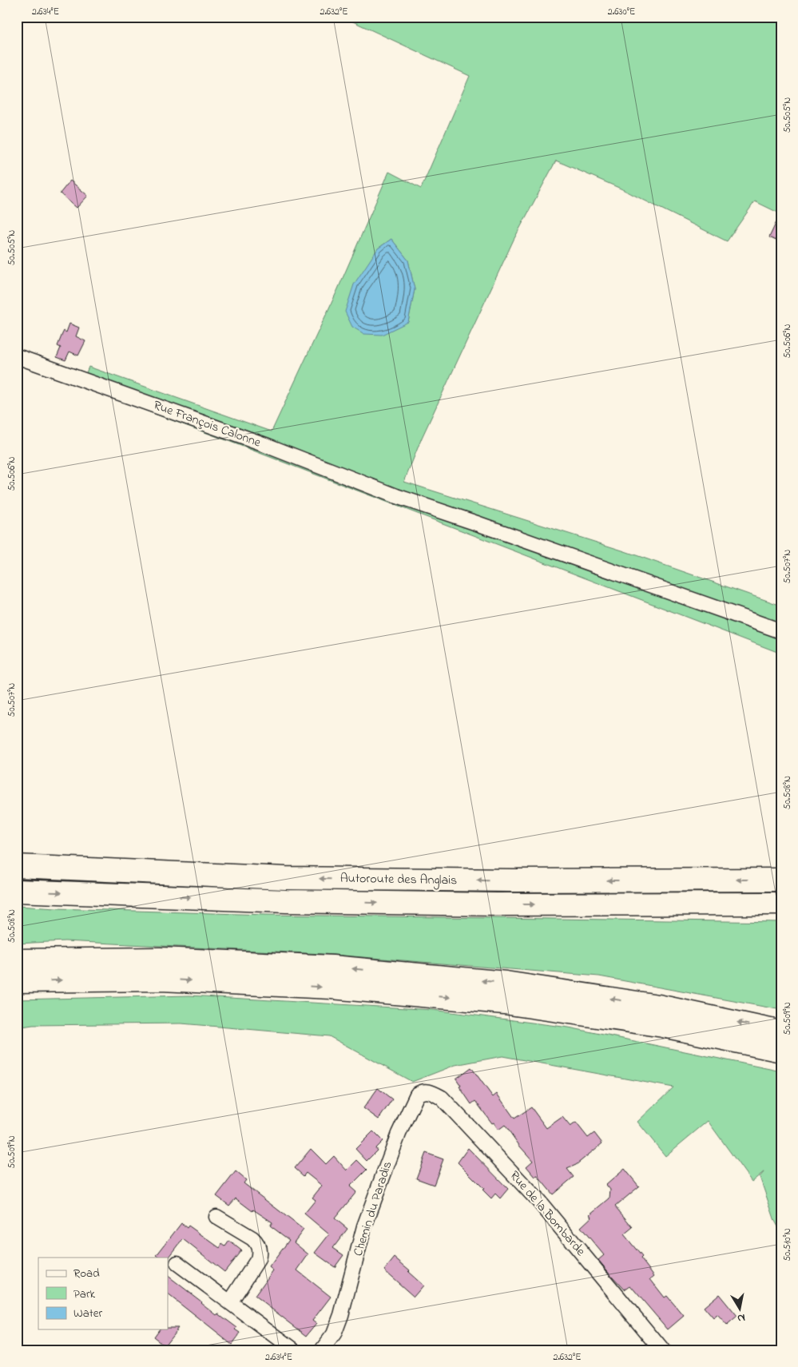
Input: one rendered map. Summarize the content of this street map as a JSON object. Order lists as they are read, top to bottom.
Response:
{
  "streets": {
    "highway": ["Autoroute des Anglais"],
    "street": ["Rue François Calonne", "Chemin du Paradis", "Rue de la Bombarde"]
  },
  "crossings": [
    ["Chemin du Paradis", "Rue de la Bombarde"]
  ],
  "legend": ["Road", "Park", "Water"],
  "north": "bottom",
  "coordinates": [
    "2.634°E",
    "2.632°E",
    "2.630°E",
    "50.505°N",
    "50.506°N",
    "50.507°N",
    "50.508°N",
    "50.509°N",
    "50.510°N"
  ]
}
